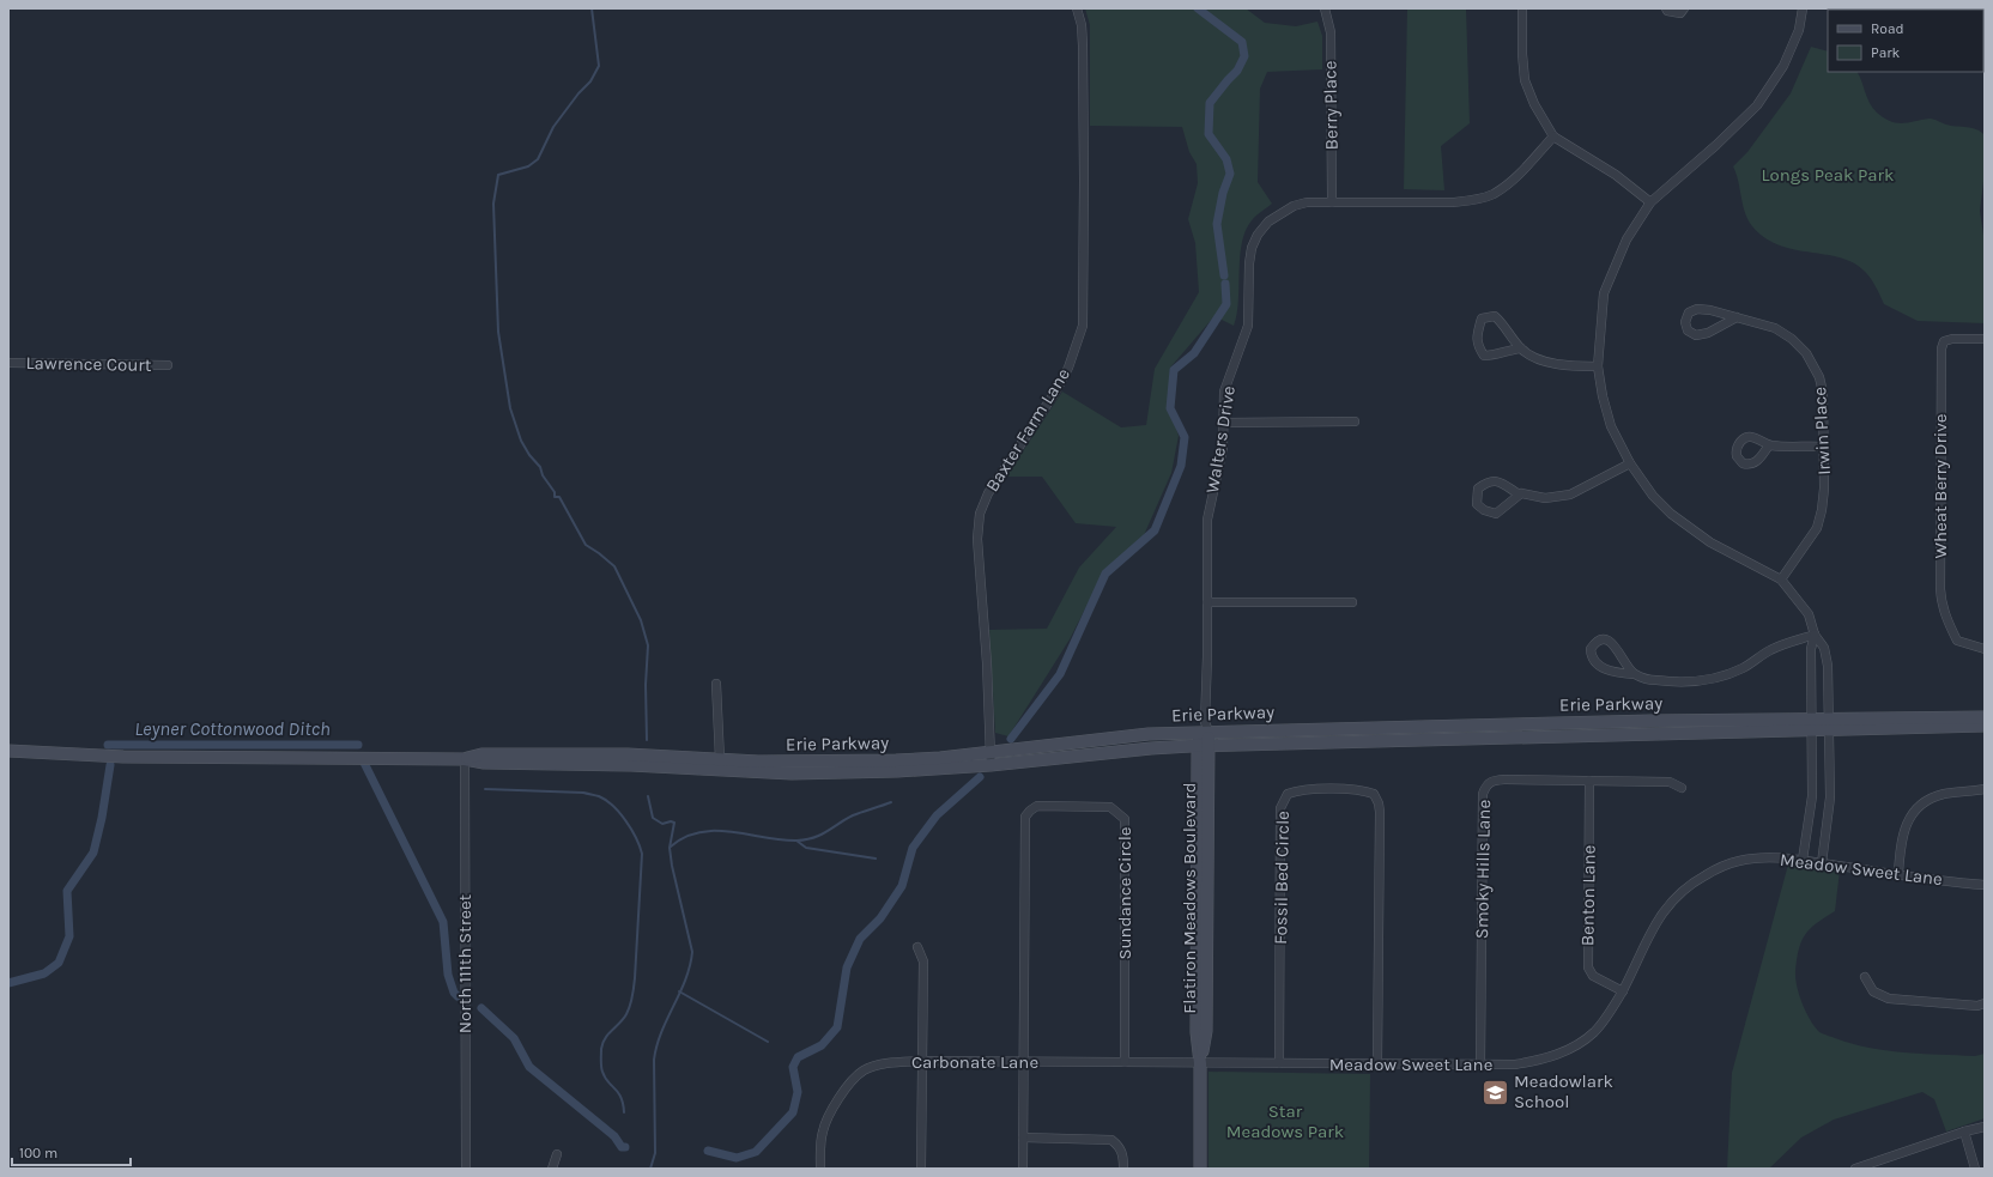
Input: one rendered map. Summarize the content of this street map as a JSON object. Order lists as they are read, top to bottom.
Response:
{
  "streets": {
    "main road": ["Erie Parkway", "Flatiron Meadows Boulevard"],
    "street": [
      "Berry Place",
      "Lawrence Court",
      "Baxter Farm Lane",
      "Irwin Place",
      "Walters Drive",
      "Wheat Berry Drive",
      "Smoky Hills Lane",
      "Meadow Sweet Lane",
      "Fossil Bed Circle",
      "Sundance Circle",
      "Benton Lane",
      "North 111th Street",
      "Carbonate Lane"
    ]
  },
  "crossings": [
    ["Berry Place", "Walters Drive"],
    ["Baxter Farm Lane", "Erie Parkway"],
    ["Walters Drive", "Erie Parkway"],
    ["Walters Drive", "Flatiron Meadows Boulevard"],
    ["Erie Parkway", "Flatiron Meadows Boulevard"],
    ["Erie Parkway", "North 111th Street"],
    ["Smoky Hills Lane", "Meadow Sweet Lane"],
    ["Smoky Hills Lane", "Benton Lane"],
    ["Meadow Sweet Lane", "Fossil Bed Circle"],
    ["Meadow Sweet Lane", "Benton Lane"],
    ["Meadow Sweet Lane", "Flatiron Meadows Boulevard"],
    ["Meadow Sweet Lane", "Carbonate Lane"],
    ["Sundance Circle", "Carbonate Lane"],
    ["Flatiron Meadows Boulevard", "Carbonate Lane"]
  ],
  "water": ["Leyner Cottonwood Ditch"],
  "parks": ["Longs Peak Park", "Star Meadows Park"],
  "places": {
    "school or university": ["Meadowlark School"]
  },
  "legend": ["Road", "Park"],
  "scale_bar": "100 m"
}
